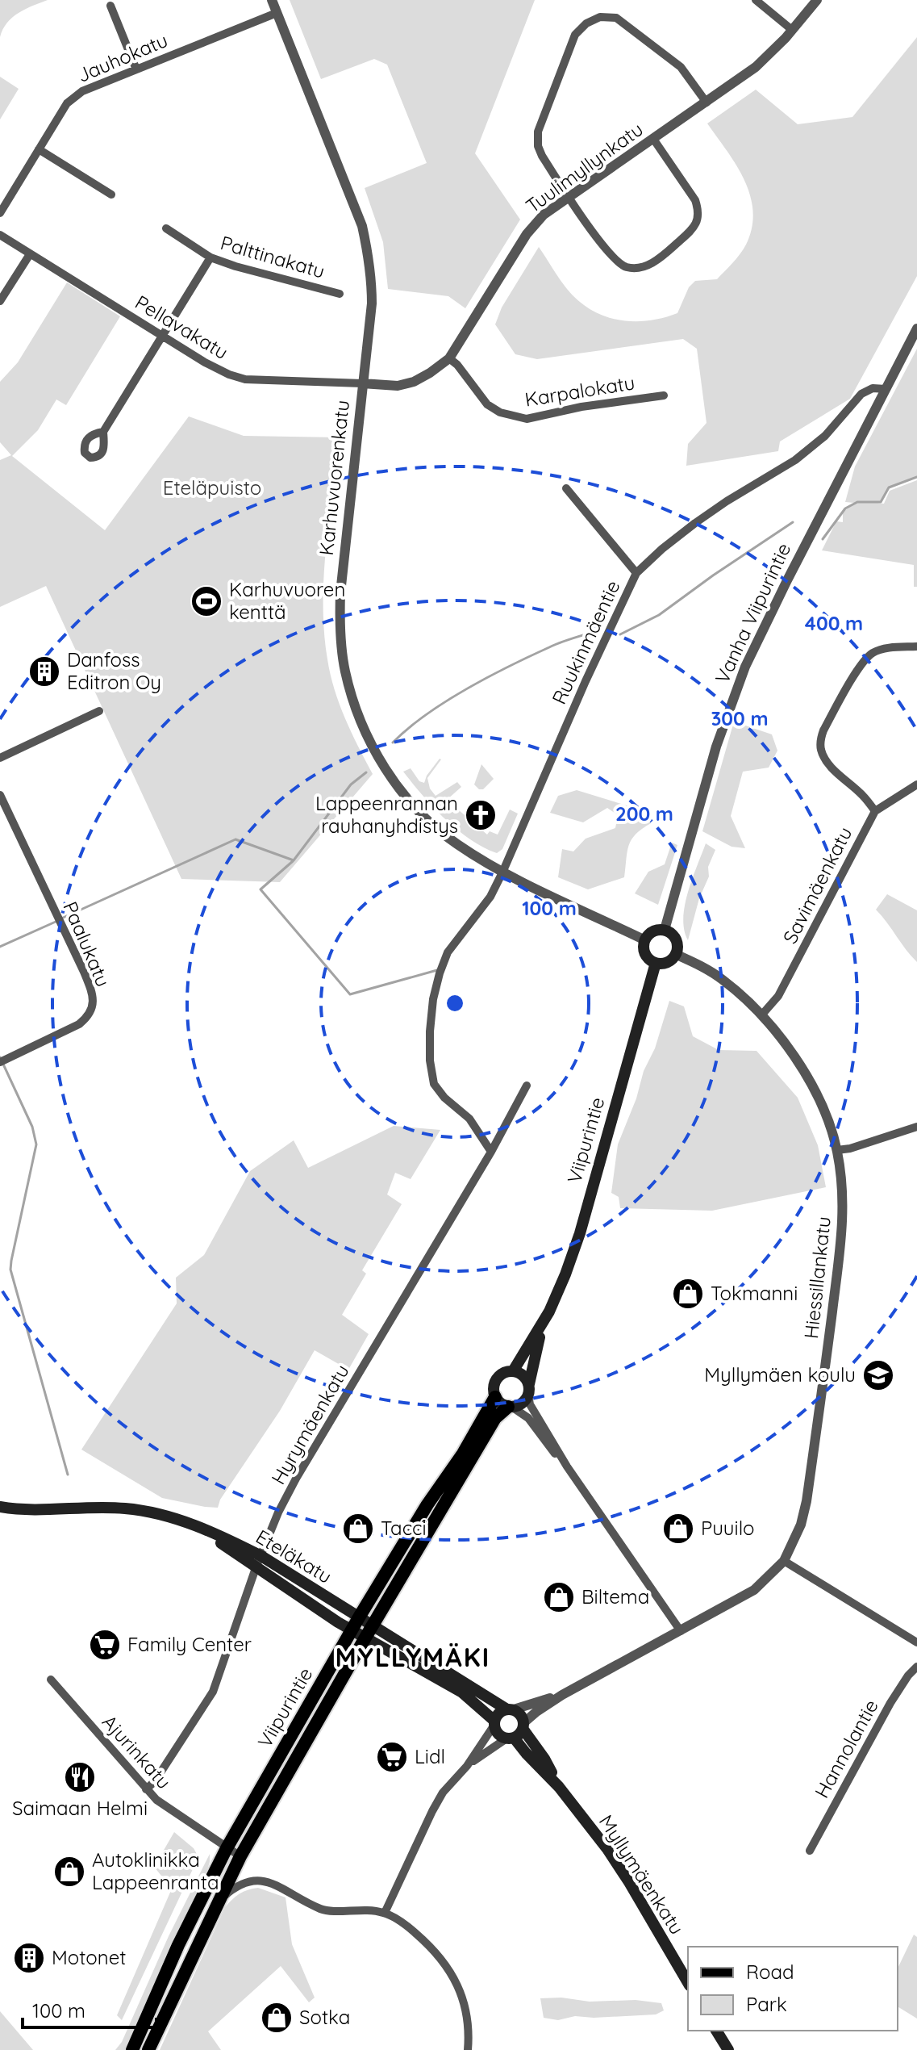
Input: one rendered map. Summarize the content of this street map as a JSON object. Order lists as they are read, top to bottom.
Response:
{
  "streets": {
    "main road": ["Viipurintie", "Eteläkatu", "Myllymäenkatu"],
    "street": [
      "Jauhokatu",
      "Tuulimyllynkatu",
      "Palttinakatu",
      "Pellavakatu",
      "Karpalokatu",
      "Karhuvuorenkatu",
      "Vanha Viipurintie",
      "Ruukinmäentie",
      "Savimäenkatu",
      "Paalukatu",
      "Hiessillankatu",
      "Hyrymäenkatu",
      "Hannolantie",
      "Ajurinkatu"
    ]
  },
  "crossings": [
    ["Jauhokatu", "Karhuvuorenkatu"],
    ["Tuulimyllynkatu", "Pellavakatu"],
    ["Tuulimyllynkatu", "Karpalokatu"],
    ["Tuulimyllynkatu", "Karhuvuorenkatu"],
    ["Pellavakatu", "Karhuvuorenkatu"],
    ["Karhuvuorenkatu", "Vanha Viipurintie"],
    ["Karhuvuorenkatu", "Ruukinmäentie"],
    ["Karhuvuorenkatu", "Viipurintie"],
    ["Karhuvuorenkatu", "Hiessillankatu"],
    ["Vanha Viipurintie", "Ruukinmäentie"],
    ["Vanha Viipurintie", "Viipurintie"],
    ["Vanha Viipurintie", "Hiessillankatu"],
    ["Ruukinmäentie", "Hyrymäenkatu"],
    ["Savimäenkatu", "Hiessillankatu"],
    ["Viipurintie", "Hiessillankatu"],
    ["Viipurintie", "Eteläkatu"],
    ["Viipurintie", "Ajurinkatu"],
    ["Hiessillankatu", "Myllymäenkatu"],
    ["Hyrymäenkatu", "Eteläkatu"],
    ["Hyrymäenkatu", "Ajurinkatu"]
  ],
  "districts": ["MYLLYMÄKI"],
  "parks": ["Eteläpuisto"],
  "places": {
    "sports": ["Karhuvuoren kenttä"],
    "building": ["Danfoss Editron Oy", "Motonet"],
    "church": ["Lappeenrannan rauhanyhdistys"],
    "shop": [
      "Tokmanni",
      "Tacci",
      "Puuilo",
      "Biltema",
      "Autoklinikka Lappeenranta",
      "Sotka"
    ],
    "school or university": ["Myllymäen koulu"],
    "supermarket": ["Family Center", "Lidl"],
    "restaurant": ["Saimaan Helmi"]
  },
  "legend": ["Road", "Park"],
  "scale_bar": "100 m",
  "rings": [
    "400 m",
    "300 m",
    "200 m",
    "100 m"
  ]
}
